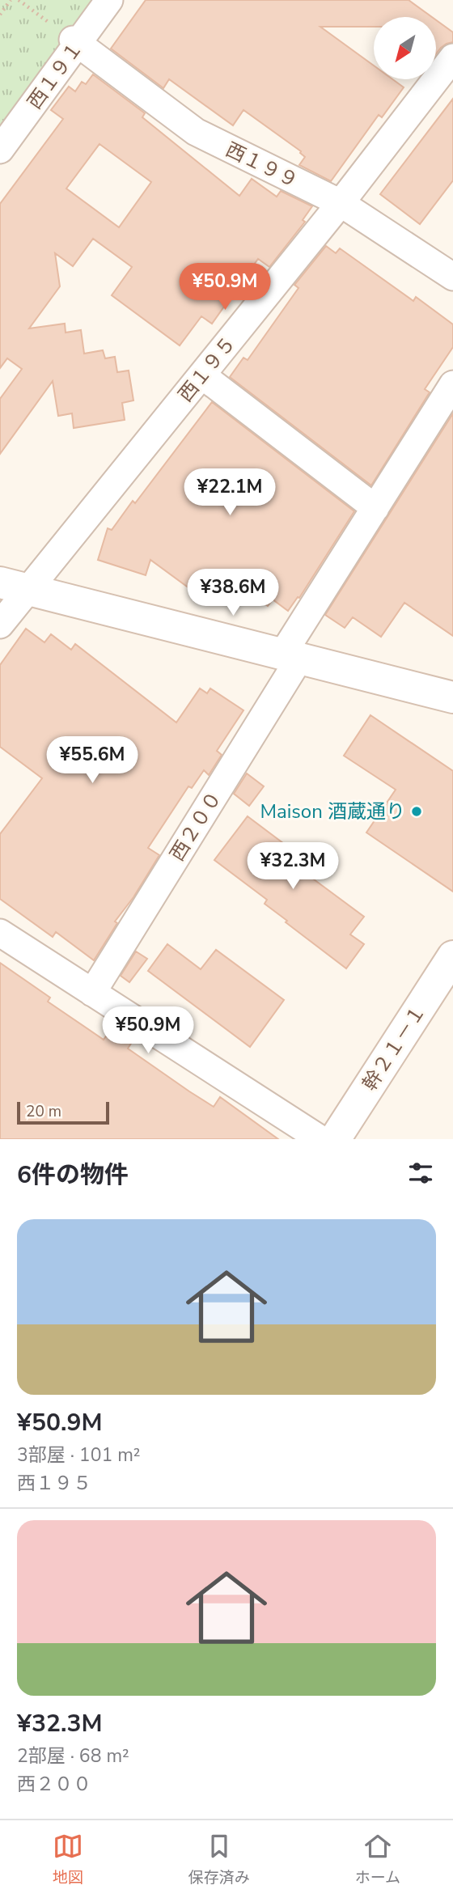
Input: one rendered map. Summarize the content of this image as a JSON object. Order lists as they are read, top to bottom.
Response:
{
  "streets": {
    "street": [
      "西１９１",
      "西１９９",
      "西１９５",
      "西２００",
      "幹２１－１"
    ]
  },
  "crossings": [
    ["西１９１", "西１９９"],
    ["西１９９", "西１９５"]
  ],
  "places": ["Maison 酒蔵通り"],
  "scale_bar": "20 m",
  "north": "bottom left",
  "page": {
    "price": [
      "¥50.9M",
      "¥22.1M",
      "¥38.6M",
      "¥55.6M",
      "¥32.3M",
      "¥50.9M"
    ],
    "scale": "20 m",
    "heading": "6件の物件",
    "list": [
      {
        "name": "¥50.9M",
        "note": "3部屋 · 101 m² · 西１９５"
      },
      {
        "name": "¥32.3M",
        "note": "2部屋 · 68 m² · 西２００"
      }
    ],
    "tabs": ["地図", "保存済み", "ホーム"]
  }
}
